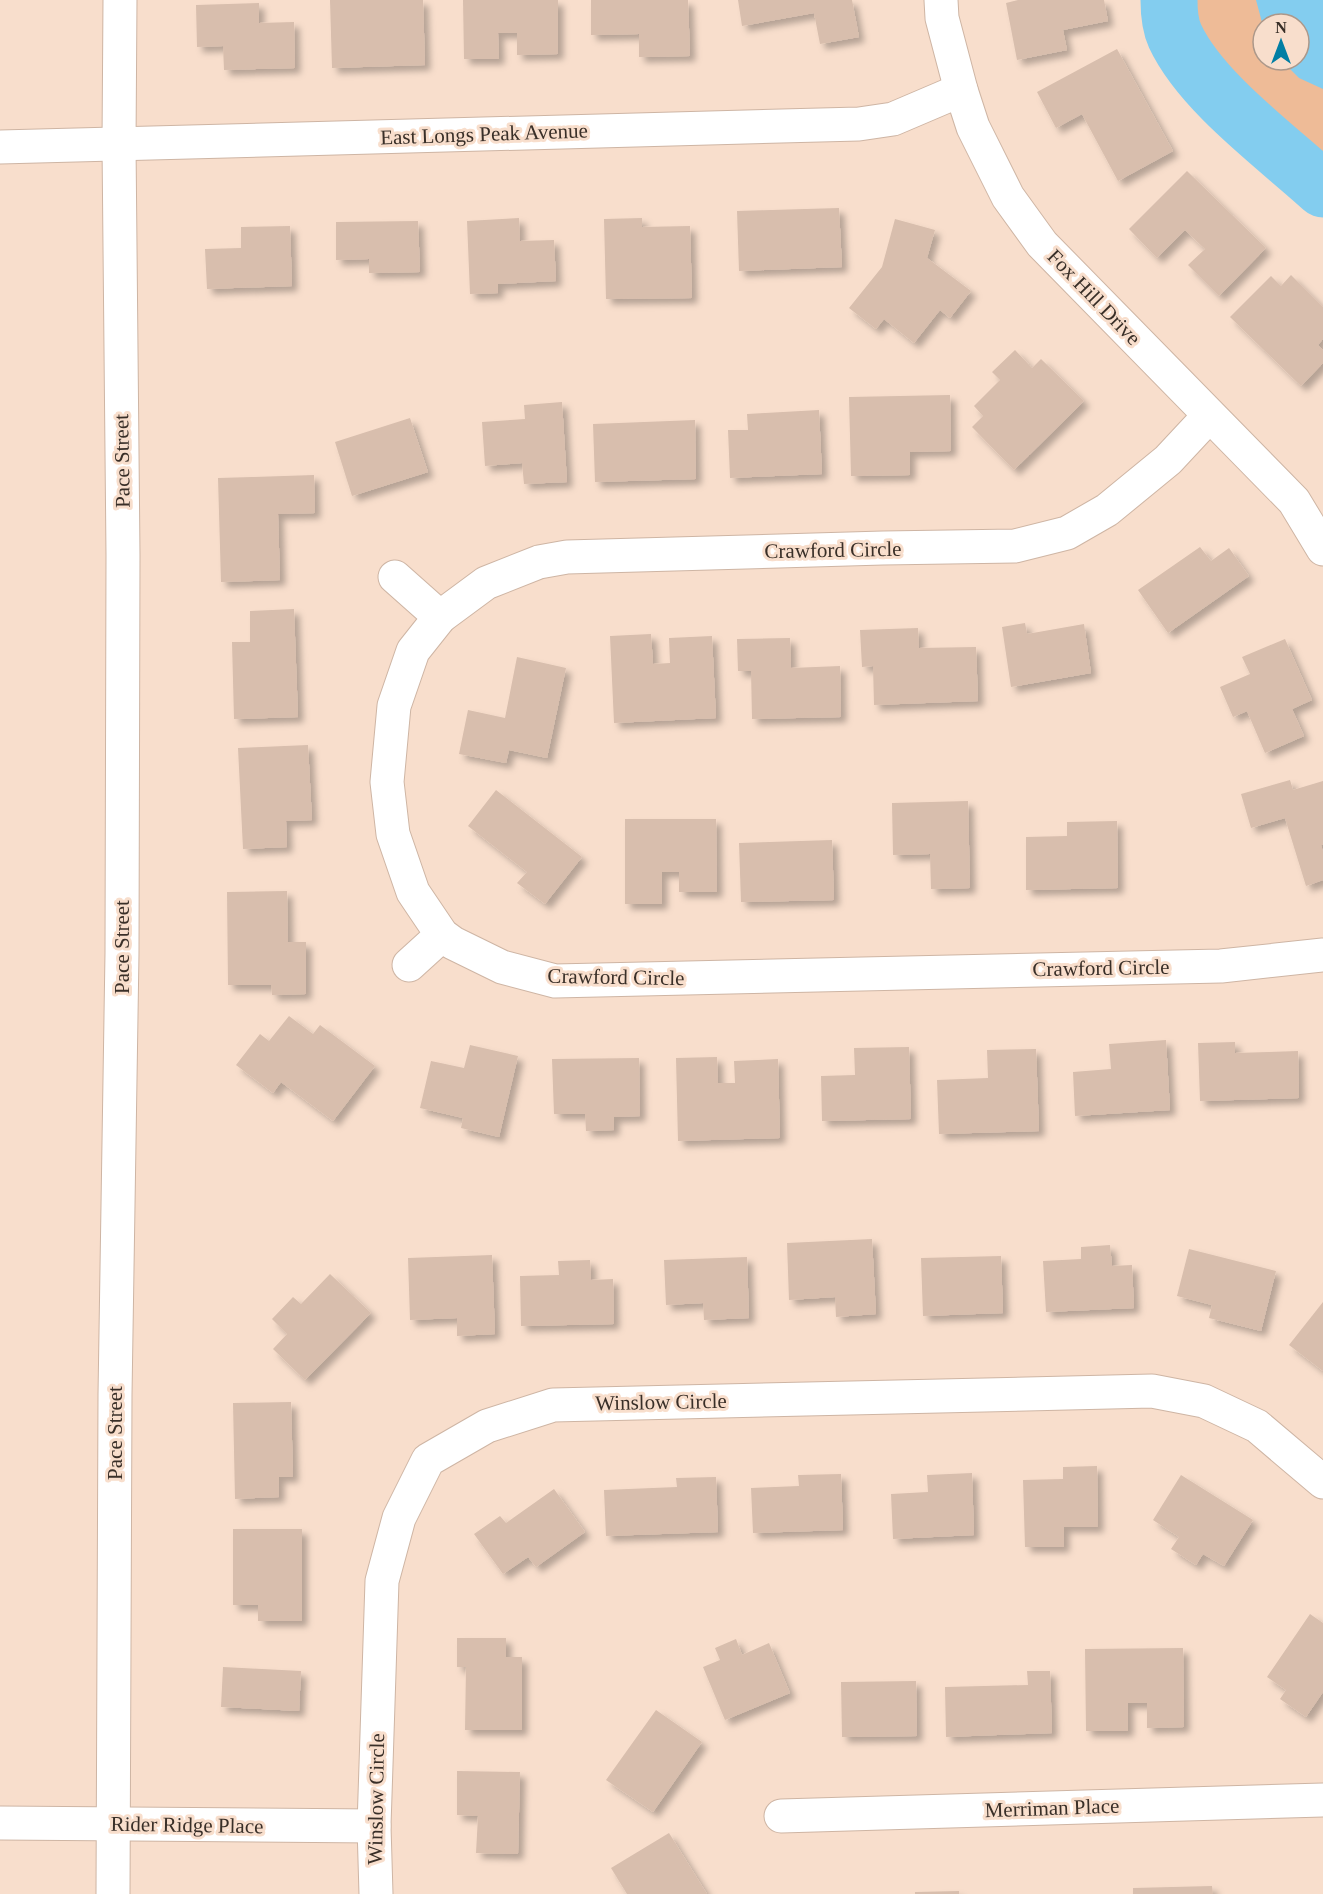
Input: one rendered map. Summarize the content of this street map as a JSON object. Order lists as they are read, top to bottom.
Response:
{
  "streets": {
    "street": [
      "East Longs Peak Avenue",
      "Fox Hill Drive",
      "Pace Street",
      "Crawford Circle",
      "Winslow Circle",
      "Merriman Place",
      "Rider Ridge Place"
    ]
  },
  "crossings": [
    ["East Longs Peak Avenue", "Fox Hill Drive"],
    ["East Longs Peak Avenue", "Pace Street"],
    ["Fox Hill Drive", "Crawford Circle"],
    ["Pace Street", "Rider Ridge Place"],
    ["Winslow Circle", "Rider Ridge Place"]
  ],
  "north": "top"
}
